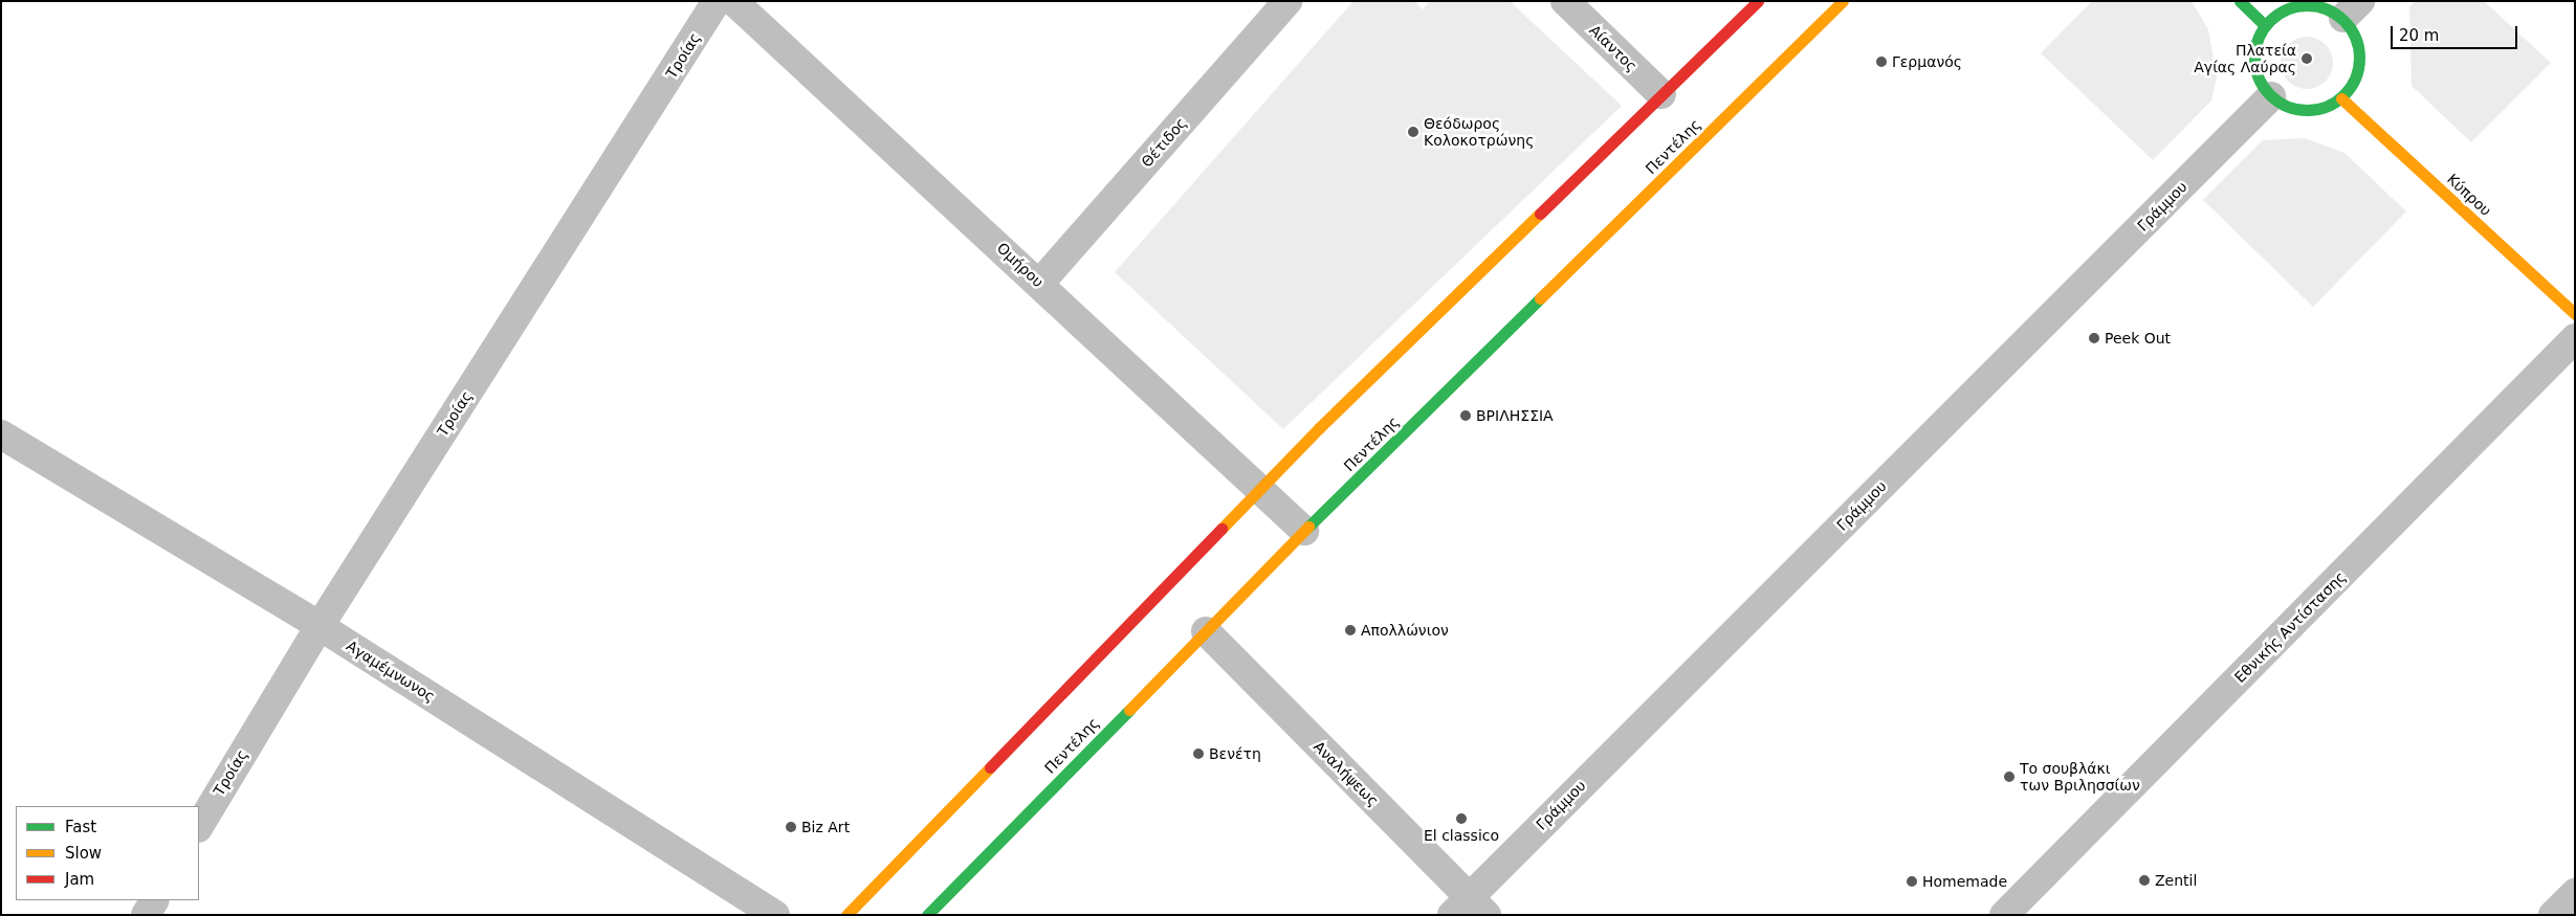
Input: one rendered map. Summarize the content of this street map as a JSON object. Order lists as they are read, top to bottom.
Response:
{
  "streets": {
    "main road": ["Πεντέλης", "Κύπρου"],
    "street": [
      "Αίαντος",
      "Τροίας",
      "Θέτιδος",
      "Γράμμου",
      "Ομήρου",
      "Εθνικής Αντίστασης",
      "Αγαμέμνωνος",
      "Αναλήψεως"
    ]
  },
  "crossings": [
    ["Τροίας", "Αγαμέμνωνος"],
    ["Θέτιδος", "Ομήρου"],
    ["Πεντέλης", "Ομήρου"],
    ["Πεντέλης", "Αναλήψεως"],
    ["Κύπρου", "Γράμμου"],
    ["Γράμμου", "Αναλήψεως"]
  ],
  "places": [
    "Πλατεία Αγίας Λαύρας",
    "Γερμανός",
    "Θεόδωρος Κολοκοτρώνης",
    "Peek Out",
    "ΒΡΙΛΗΣΣΙΑ",
    "Απολλώνιον",
    "Βενέτη",
    "Το σουβλάκι των Βριλησσίων",
    "El classico",
    "Biz Art",
    "Zentil",
    "Homemade"
  ],
  "legend": ["Fast", "Slow", "Jam"],
  "scale_bar": "20 m"
}
